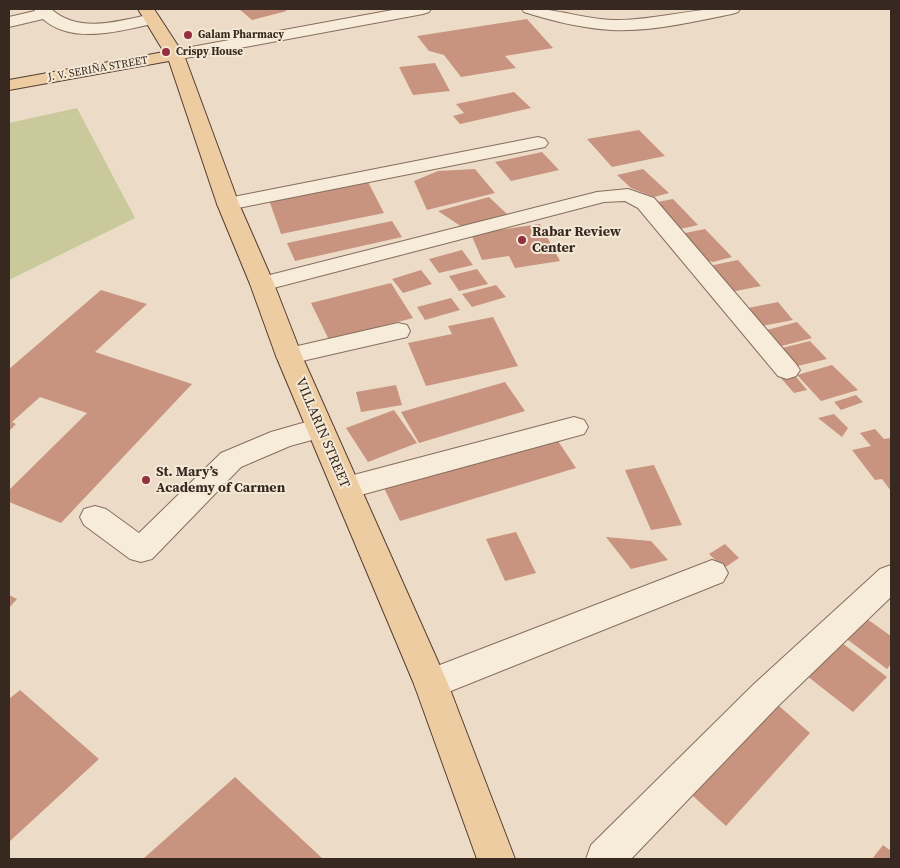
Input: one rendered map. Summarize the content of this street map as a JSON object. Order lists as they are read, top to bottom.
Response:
{
  "streets": {
    "main road": ["J. V. SERIÑA STREET", "VILLARIN STREET"]
  },
  "crossings": [
    ["J. V. SERIÑA STREET", "VILLARIN STREET"]
  ],
  "places": [
    "Galam Pharmacy",
    "Crispy House",
    "Rabar Review Center",
    "St. Mary’s Academy of Carmen"
  ]
}
